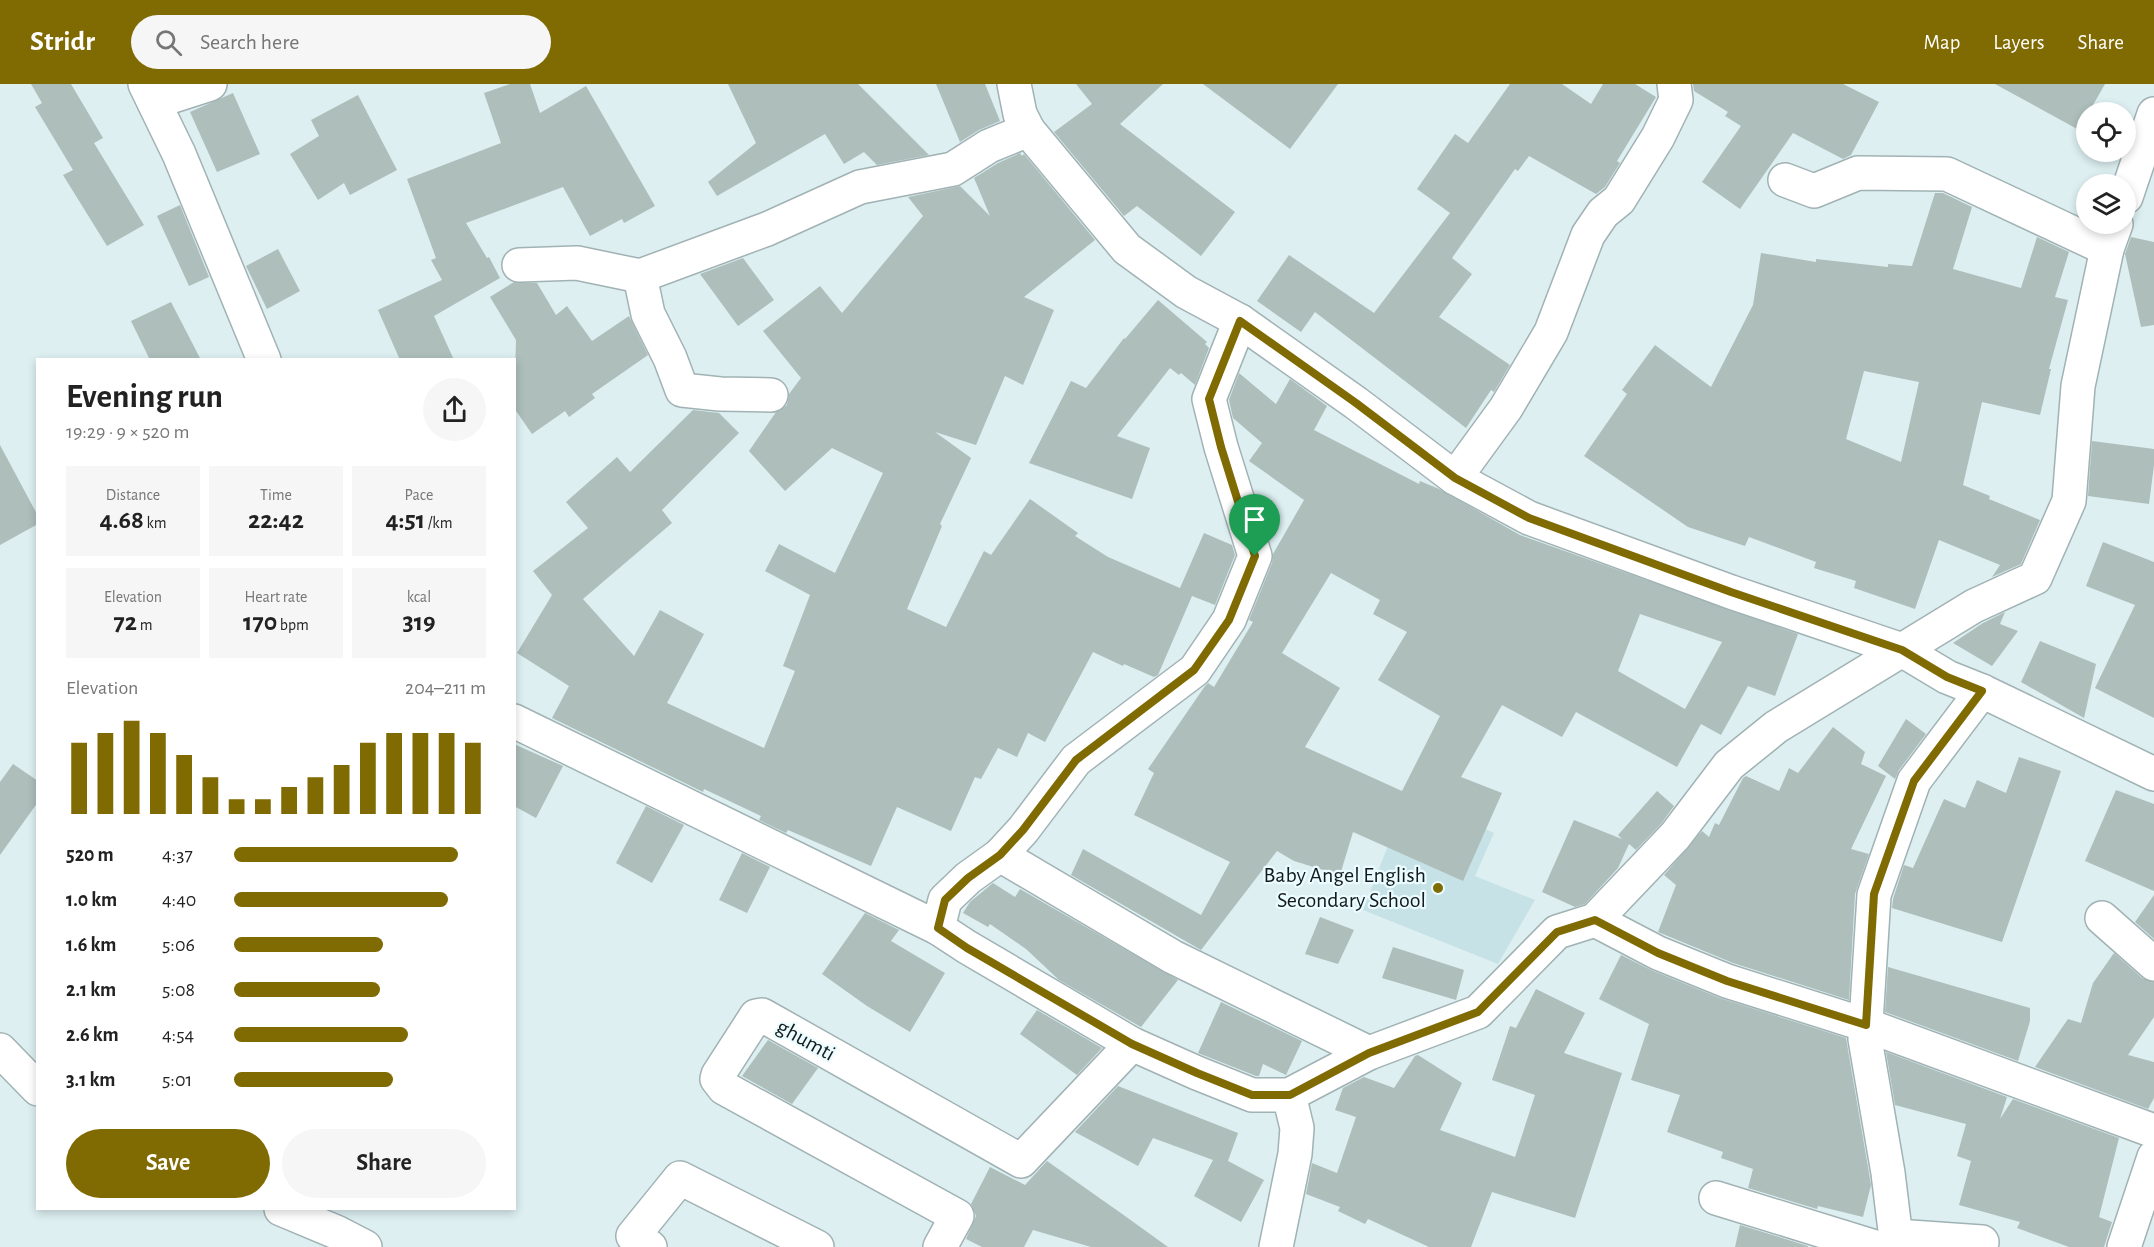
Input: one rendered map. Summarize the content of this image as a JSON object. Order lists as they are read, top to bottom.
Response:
{
  "streets": {
    "street": ["ghumti"]
  },
  "places": ["Baby Angel English Secondary School"],
  "page": {
    "header": "Stridr",
    "search": "Search here",
    "nav": ["Map", "Layers", "Share"],
    "heading": ["Evening run", "19:29 · 9 × 520 m"],
    "stats": [
      ["Distance", "4.68 km"],
      ["Time", "22:42"],
      ["Pace", "4:51 /km"],
      ["Elevation", "72 m"],
      ["Heart rate", "170 bpm"],
      ["kcal", "319"]
    ],
    "chart": ["Elevation", "204–211 m"],
    "list": [
      {
        "name": "520 m",
        "note": "4:37"
      },
      {
        "name": "1.0 km",
        "note": "4:40"
      },
      {
        "name": "1.6 km",
        "note": "5:06"
      },
      {
        "name": "2.1 km",
        "note": "5:08"
      },
      {
        "name": "2.6 km",
        "note": "4:54"
      },
      {
        "name": "3.1 km",
        "note": "5:01"
      }
    ],
    "buttons": ["Save", "Share"]
  }
}
